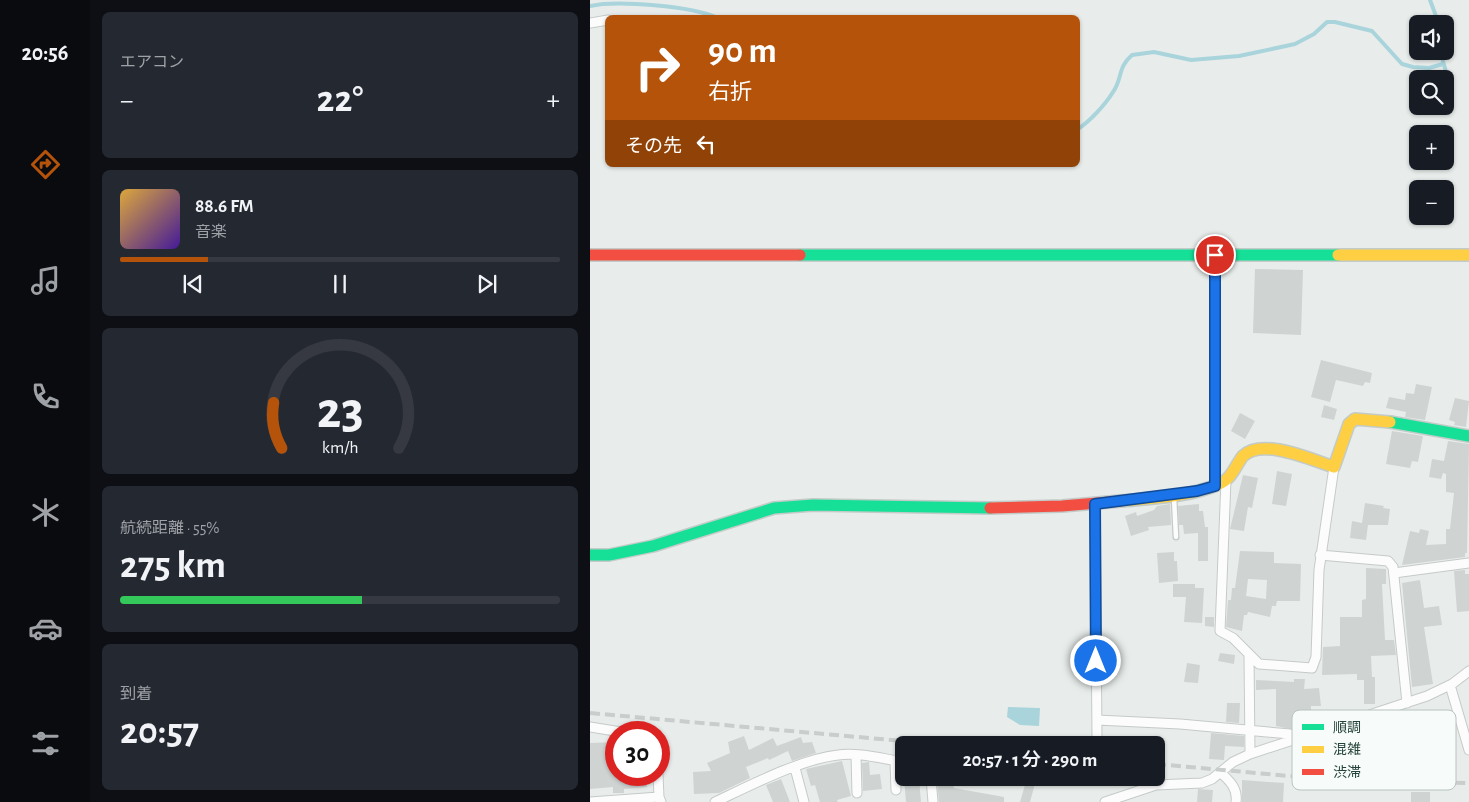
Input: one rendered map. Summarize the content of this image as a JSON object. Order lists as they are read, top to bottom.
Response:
{
  "legend": ["順調", "混雑", "渋滞"],
  "page": {
    "tabs": "20:56",
    "tile": [
      "エアコン",
      ["航続距離 · 55%", "275 km"],
      ["到着", "20:57"]
    ],
    "map_buttons": ["+", "−"],
    "turn": ["90 m", "右折"],
    "heat": ["−", "22°", "+"],
    "then": "その先",
    "song": ["88.6 FM", "音楽"],
    "limit": "30",
    "trip": "20:57 · 1 分 · 290 m",
    "gauge": ["23", "km/h"]
  }
}
